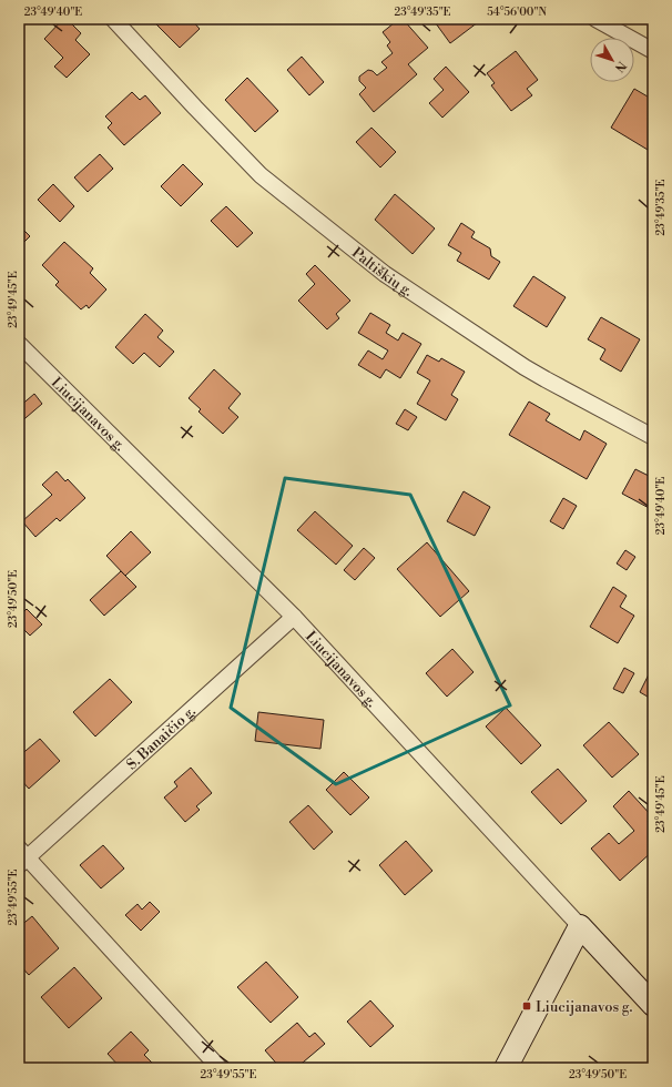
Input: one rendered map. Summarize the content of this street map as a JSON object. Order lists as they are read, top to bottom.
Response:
{
  "streets": {
    "street": ["Paltiškių g.", "Liucijanavos g.", "S. Banaičio g."]
  },
  "crossings": [
    ["Liucijanavos g.", "S. Banaičio g."]
  ],
  "places": {
    "transit": ["Liucijanavos g."]
  },
  "north": "bottom right",
  "coordinates": [
    "23°49'40\"E",
    "23°49'35\"E",
    "54°56'00\"N",
    "23°49'45\"E",
    "23°49'50\"E",
    "23°49'55\"E"
  ]
}
